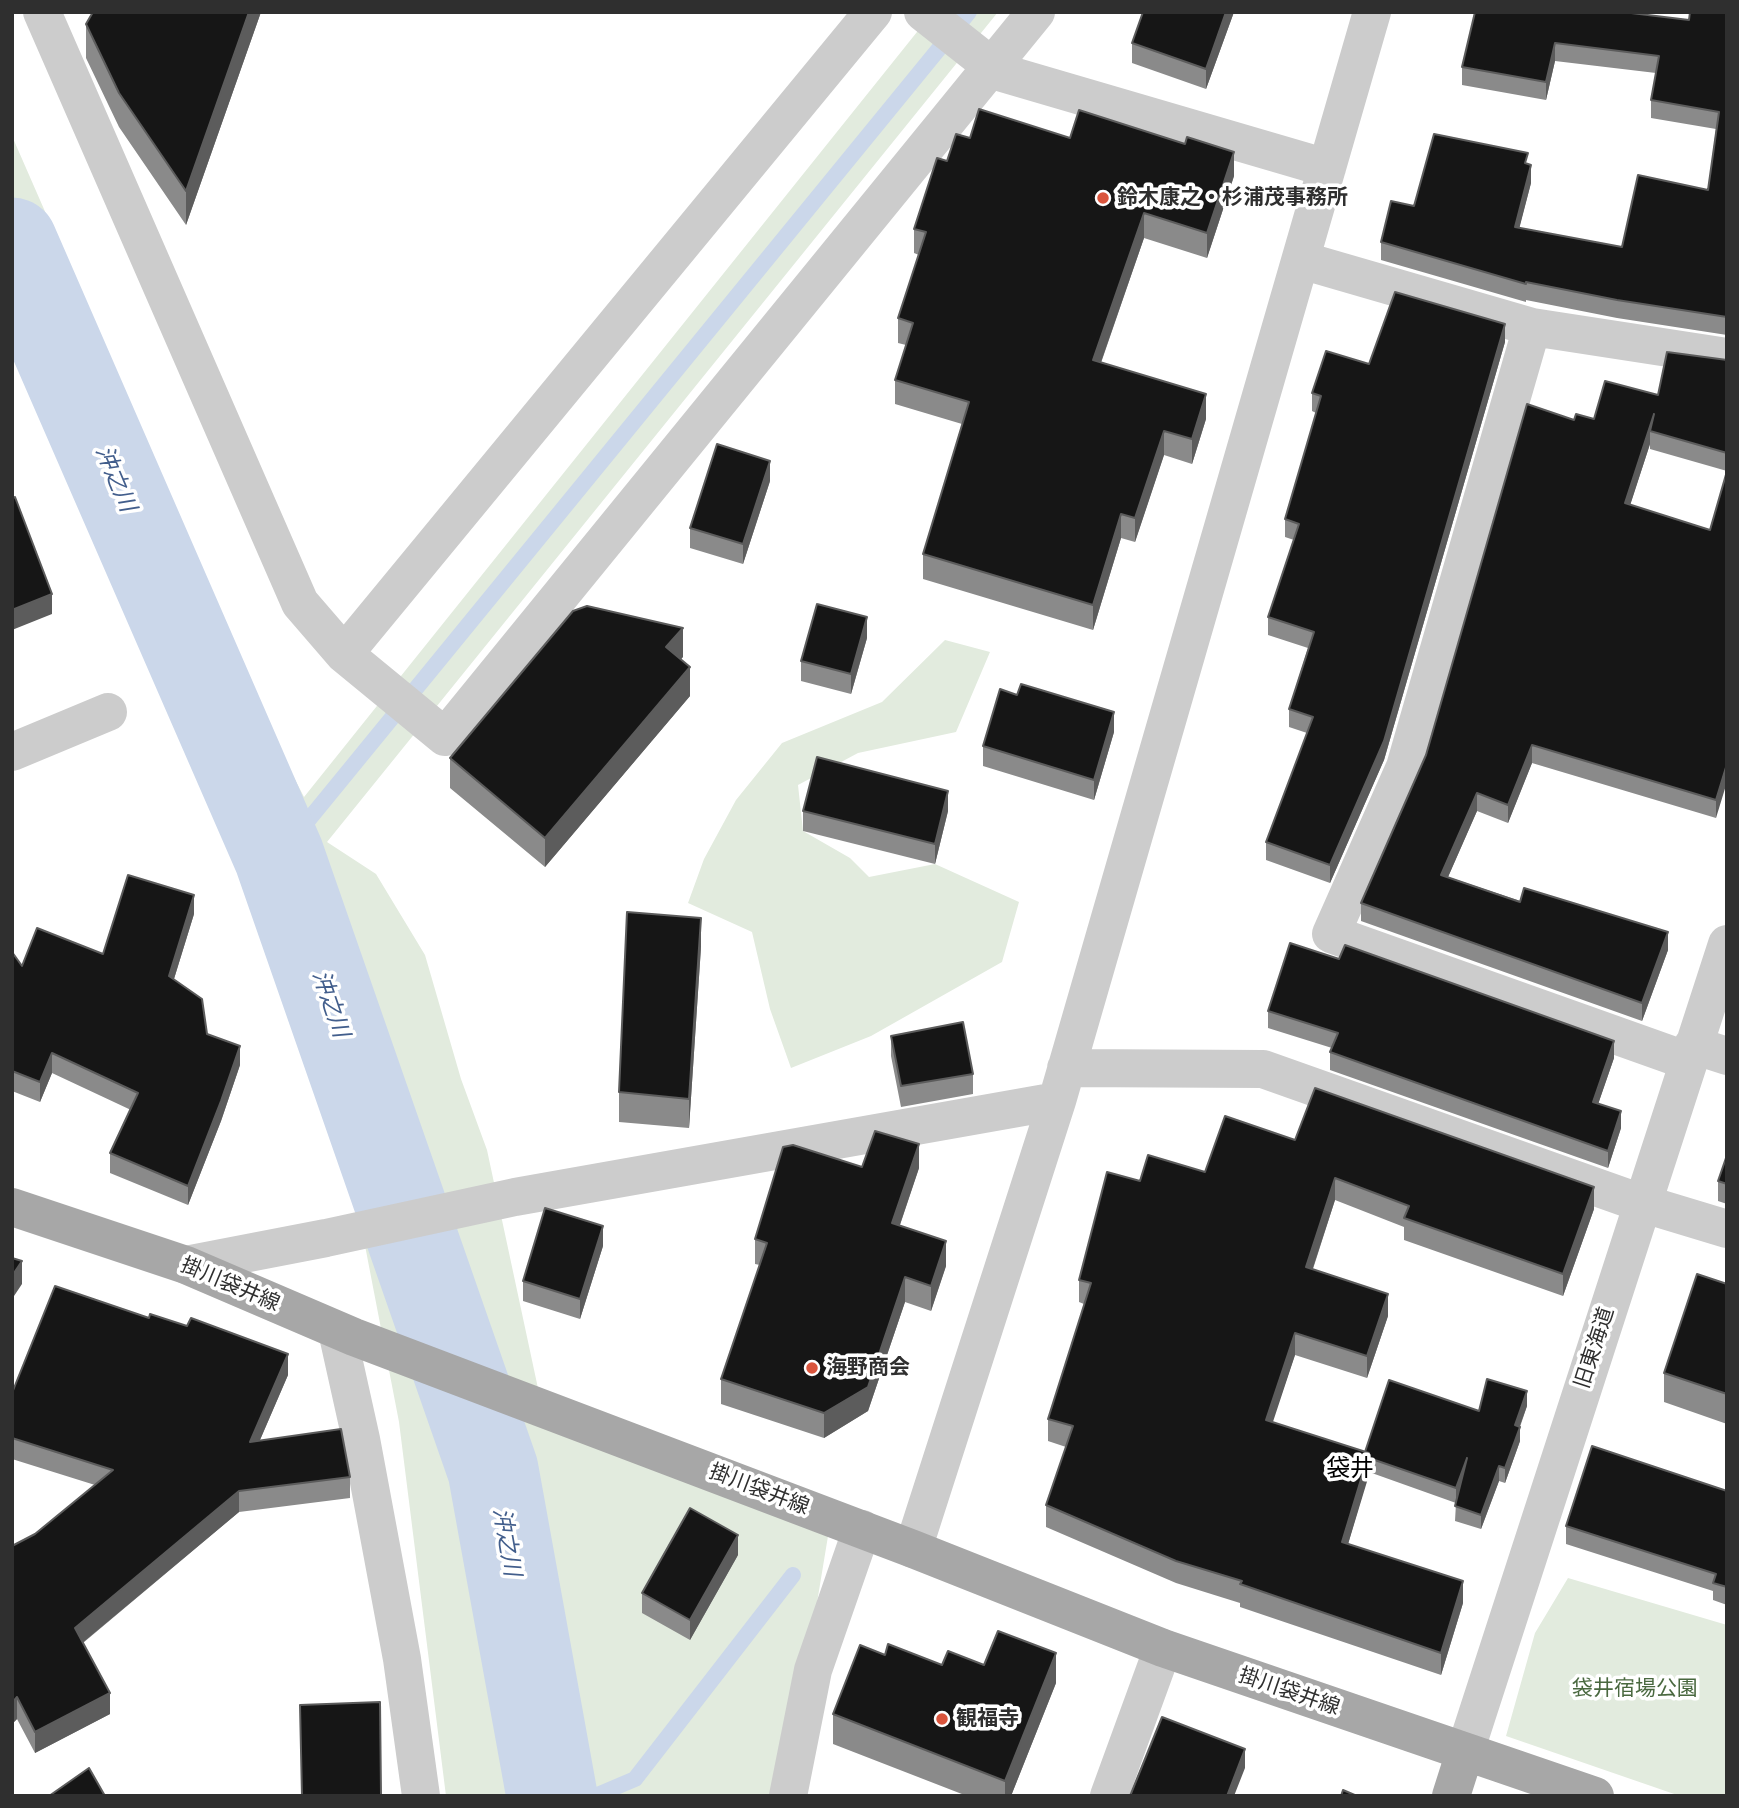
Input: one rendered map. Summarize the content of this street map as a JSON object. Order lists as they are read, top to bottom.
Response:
{
  "streets": {
    "main road": ["掛川袋井線"],
    "street": ["旧東海道"]
  },
  "crossings": [
    ["掛川袋井線", "旧東海道"]
  ],
  "districts": ["袋井"],
  "water": ["沖之川"],
  "parks": ["袋井宿場公園"],
  "places": ["鈴木康之・杉浦茂事務所", "海野商会", "観福寺"]
}
